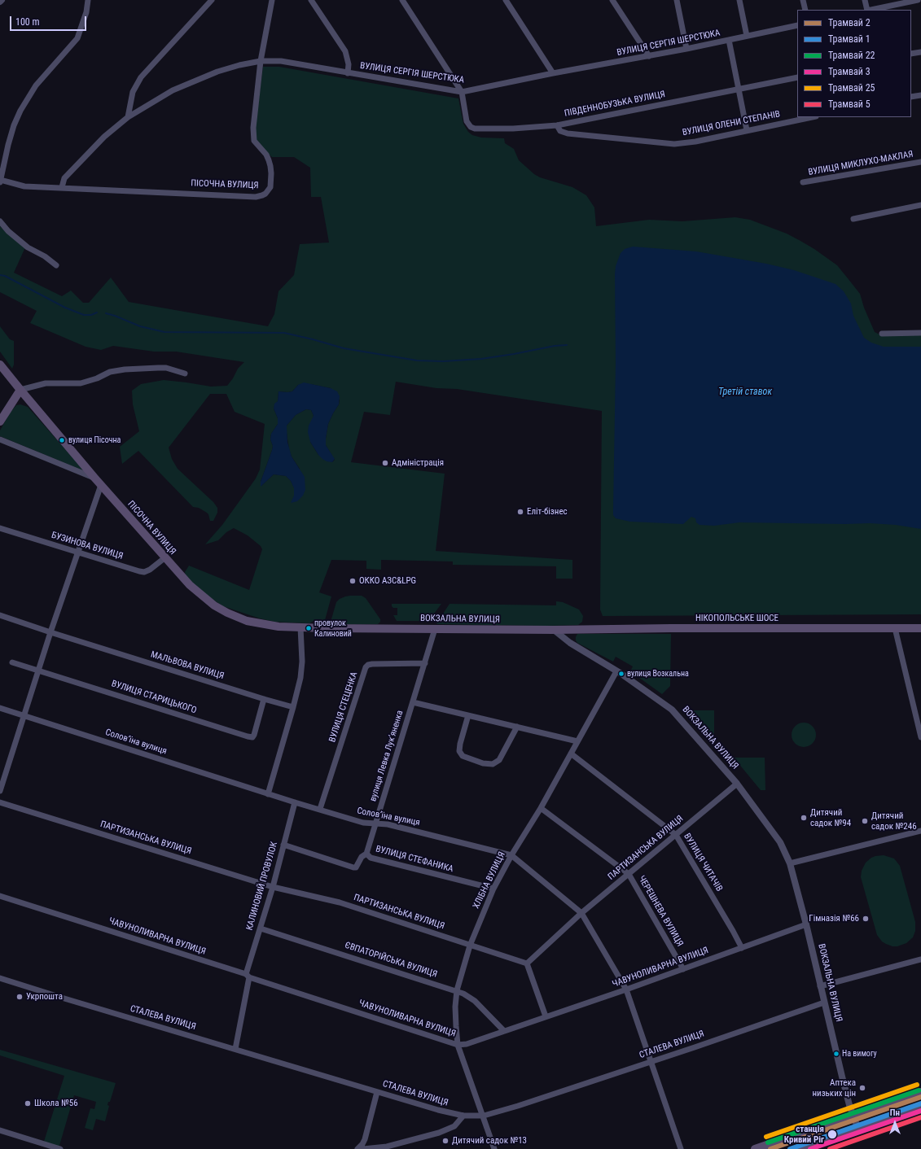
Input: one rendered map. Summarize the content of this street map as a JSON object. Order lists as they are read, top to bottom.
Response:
{
  "streets": {
    "main road": ["ПІСОЧНА ВУЛИЦЯ", "НІКОПОЛЬСЬКЕ ШОСЕ", "ВОКЗАЛЬНА ВУЛИЦЯ"],
    "street": [
      "ВУЛИЦЯ СЕРГІЯ ШЕРСТЮКА",
      "ПІВДЕННОБУЗЬКА ВУЛИЦЯ",
      "ВУЛИЦЯ ОЛЕНИ СТЕПАНІВ",
      "ВУЛИЦЯ МИКЛУХО-МАКЛАЯ",
      "БУЗИНОВА ВУЛИЦЯ",
      "МАЛЬВОВА ВУЛИЦЯ",
      "ВУЛИЦЯ СТАРИЦЬКОГО",
      "ВУЛИЦЯ СТЕЦЕНКА",
      "Соловʼїна вулиця",
      "вулиця Левка Лукʼяненка",
      "ПАРТИЗАНСЬКА ВУЛИЦЯ",
      "ВУЛИЦЯ СТЕФАНИКА",
      "ВУЛИЦЯ ЧИТАЧІВ",
      "ХЛІБНА ВУЛИЦЯ",
      "КАЛИНОВИЙ ПРОВУЛОК",
      "ЧЕРЕШНЕВА ВУЛИЦЯ",
      "ЧАВУНОЛИВАРНА ВУЛИЦЯ",
      "ЄВПАТОРІЙСЬКА ВУЛИЦЯ",
      "СТАЛЕВА ВУЛИЦЯ"
    ]
  },
  "crossings": [
    ["ВУЛИЦЯ СЕРГІЯ ШЕРСТЮКА", "ПІВДЕННОБУЗЬКА ВУЛИЦЯ"],
    ["ВУЛИЦЯ СЕРГІЯ ШЕРСТЮКА", "ПІСОЧНА ВУЛИЦЯ"],
    ["ПІВДЕННОБУЗЬКА ВУЛИЦЯ", "ВУЛИЦЯ ОЛЕНИ СТЕПАНІВ"],
    ["ПІСОЧНА ВУЛИЦЯ", "БУЗИНОВА ВУЛИЦЯ"],
    ["ПІСОЧНА ВУЛИЦЯ", "ВОКЗАЛЬНА ВУЛИЦЯ"],
    ["НІКОПОЛЬСЬКЕ ШОСЕ", "ВОКЗАЛЬНА ВУЛИЦЯ"],
    ["ВОКЗАЛЬНА ВУЛИЦЯ", "вулиця Левка Лукʼяненка"],
    ["ВОКЗАЛЬНА ВУЛИЦЯ", "ПАРТИЗАНСЬКА ВУЛИЦЯ"],
    ["ВОКЗАЛЬНА ВУЛИЦЯ", "ХЛІБНА ВУЛИЦЯ"],
    ["ВОКЗАЛЬНА ВУЛИЦЯ", "ЧАВУНОЛИВАРНА ВУЛИЦЯ"],
    ["ВОКЗАЛЬНА ВУЛИЦЯ", "СТАЛЕВА ВУЛИЦЯ"],
    ["МАЛЬВОВА ВУЛИЦЯ", "ВУЛИЦЯ СТАРИЦЬКОГО"],
    ["ВУЛИЦЯ СТЕЦЕНКА", "Соловʼїна вулиця"],
    ["ВУЛИЦЯ СТЕЦЕНКА", "вулиця Левка Лукʼяненка"],
    ["Соловʼїна вулиця", "вулиця Левка Лукʼяненка"],
    ["Соловʼїна вулиця", "ПАРТИЗАНСЬКА ВУЛИЦЯ"],
    ["Соловʼїна вулиця", "ХЛІБНА ВУЛИЦЯ"],
    ["Соловʼїна вулиця", "КАЛИНОВИЙ ПРОВУЛОК"],
    ["Соловʼїна вулиця", "ЧАВУНОЛИВАРНА ВУЛИЦЯ"],
    ["Соловʼїна вулиця", "СТАЛЕВА ВУЛИЦЯ"],
    ["вулиця Левка Лукʼяненка", "ВУЛИЦЯ СТЕФАНИКА"],
    ["ПАРТИЗАНСЬКА ВУЛИЦЯ", "ВУЛИЦЯ ЧИТАЧІВ"],
    ["ПАРТИЗАНСЬКА ВУЛИЦЯ", "ХЛІБНА ВУЛИЦЯ"],
    ["ПАРТИЗАНСЬКА ВУЛИЦЯ", "КАЛИНОВИЙ ПРОВУЛОК"],
    ["ПАРТИЗАНСЬКА ВУЛИЦЯ", "ЧЕРЕШНЕВА ВУЛИЦЯ"],
    ["ВУЛИЦЯ СТЕФАНИКА", "ХЛІБНА ВУЛИЦЯ"],
    ["ВУЛИЦЯ СТЕФАНИКА", "КАЛИНОВИЙ ПРОВУЛОК"],
    ["ВУЛИЦЯ ЧИТАЧІВ", "ХЛІБНА ВУЛИЦЯ"],
    ["ВУЛИЦЯ ЧИТАЧІВ", "ЧАВУНОЛИВАРНА ВУЛИЦЯ"],
    ["ХЛІБНА ВУЛИЦЯ", "ЧЕРЕШНЕВА ВУЛИЦЯ"],
    ["ХЛІБНА ВУЛИЦЯ", "ЧАВУНОЛИВАРНА ВУЛИЦЯ"],
    ["ХЛІБНА ВУЛИЦЯ", "ЄВПАТОРІЙСЬКА ВУЛИЦЯ"],
    ["ХЛІБНА ВУЛИЦЯ", "СТАЛЕВА ВУЛИЦЯ"],
    ["КАЛИНОВИЙ ПРОВУЛОК", "ЧАВУНОЛИВАРНА ВУЛИЦЯ"],
    ["КАЛИНОВИЙ ПРОВУЛОК", "ЄВПАТОРІЙСЬКА ВУЛИЦЯ"],
    ["КАЛИНОВИЙ ПРОВУЛОК", "СТАЛЕВА ВУЛИЦЯ"],
    ["ЧЕРЕШНЕВА ВУЛИЦЯ", "ЧАВУНОЛИВАРНА ВУЛИЦЯ"],
    ["ЧАВУНОЛИВАРНА ВУЛИЦЯ", "ЄВПАТОРІЙСЬКА ВУЛИЦЯ"]
  ],
  "water": ["Третій ставок"],
  "places": [
    "вулиця Пісочна",
    "Адміністрація",
    "Еліт-бізнес",
    "ОККО АЗС&LPG",
    "провулок Калиновий",
    "вулиця Возкальна",
    "Дитячий садок №94",
    "Дитячий садок №246",
    "Гімназія №66",
    "Укрпошта",
    "На вимогу",
    "Аптека низьких цін",
    "Школа №56",
    "станція Кривий Ріг",
    "Дитячий садок №13"
  ],
  "lines": [
    "tram line 25",
    "tram line 22",
    "tram line 2",
    "tram line 1",
    "tram line 3",
    "tram line 5"
  ],
  "legend": [
    "Трамвай 2",
    "Трамвай 1",
    "Трамвай 22",
    "Трамвай 3",
    "Трамвай 25",
    "Трамвай 5"
  ],
  "scale_bar": "100 m",
  "north": "top"
}
